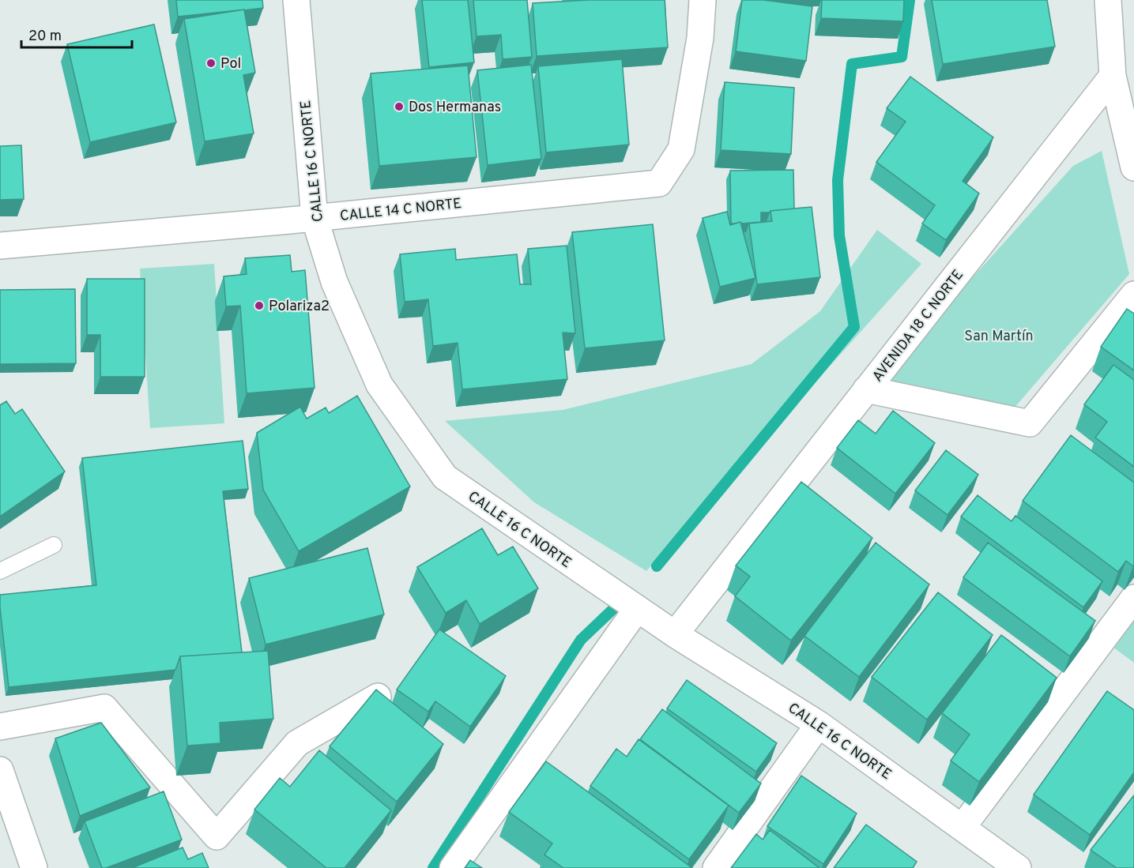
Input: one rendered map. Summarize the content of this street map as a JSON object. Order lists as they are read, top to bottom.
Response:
{
  "streets": {
    "street": ["CALLE 16 C NORTE", "CALLE 14 C NORTE", "AVENIDA 18 C NORTE"]
  },
  "crossings": [
    ["CALLE 16 C NORTE", "CALLE 14 C NORTE"],
    ["CALLE 16 C NORTE", "AVENIDA 18 C NORTE"]
  ],
  "parks": ["San Martín"],
  "places": ["Pol", "Dos Hermanas", "Polariza2"],
  "scale_bar": "20 m"
}
